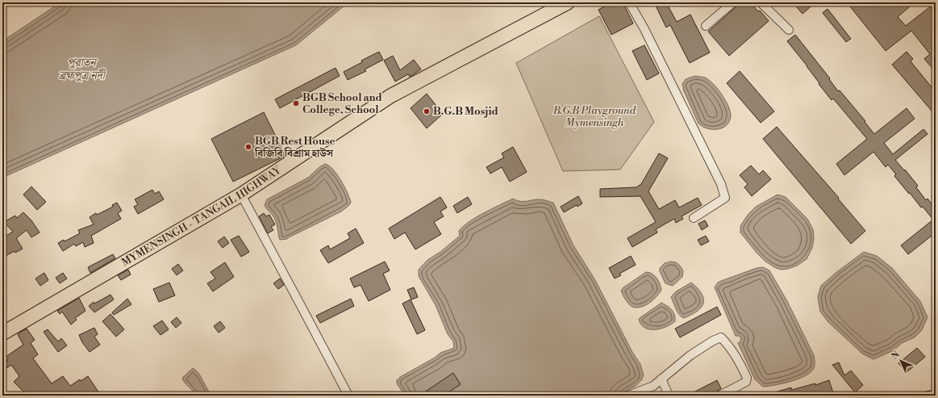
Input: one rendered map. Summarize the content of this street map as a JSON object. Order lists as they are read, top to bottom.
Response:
{
  "streets": {
    "highway": ["MYMENSINGH - TANGAIL HIGHWAY"]
  },
  "water": ["পুরাতন ব্রহ্মপুত্র নদী"],
  "parks": ["B.G.B Playground Mymensingh"],
  "places": ["BGB School and College, School", "B.G.B Mosjid", "BGB Rest House বিজিবি বিশ্রাম হাউস"],
  "north": "top left"
}
